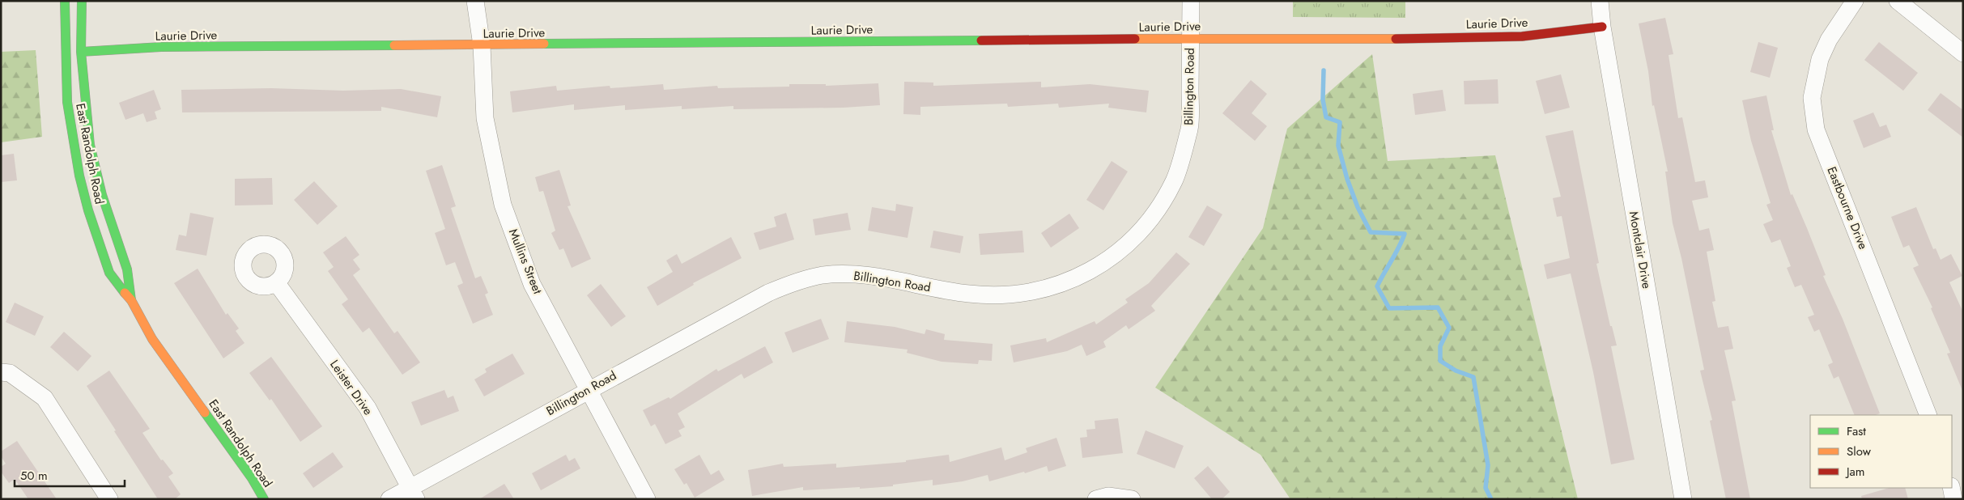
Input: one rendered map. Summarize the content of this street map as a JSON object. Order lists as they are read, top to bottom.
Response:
{
  "streets": {
    "street": [
      "Laurie Drive",
      "Billington Road",
      "East Randolph Road",
      "Eastbourne Drive",
      "Montclair Drive",
      "Mullins Street",
      "Leister Drive"
    ]
  },
  "crossings": [
    ["Laurie Drive", "Billington Road"],
    ["Laurie Drive", "East Randolph Road"],
    ["Laurie Drive", "Montclair Drive"],
    ["Laurie Drive", "Mullins Street"],
    ["Billington Road", "Mullins Street"],
    ["Billington Road", "Leister Drive"]
  ],
  "legend": ["Fast", "Slow", "Jam"],
  "scale_bar": "50 m"
}
